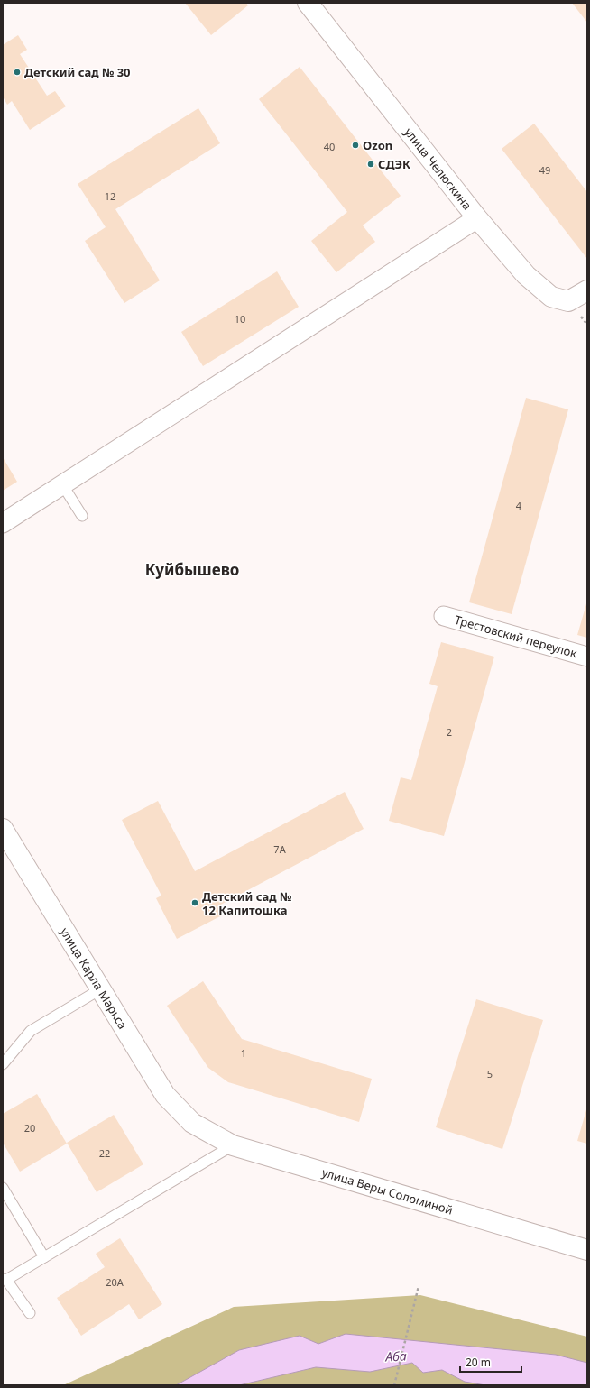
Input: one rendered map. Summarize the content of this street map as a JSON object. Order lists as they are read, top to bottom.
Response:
{
  "streets": {
    "street": [
      "улица Челюскина",
      "Трестовский переулок",
      "улица Карла Маркса",
      "улица Веры Соломиной"
    ]
  },
  "crossings": [
    ["улица Карла Маркса", "улица Веры Соломиной"]
  ],
  "districts": ["Куйбышево"],
  "water": ["Аба"],
  "places": [
    "Детский сад № 30",
    "Ozon",
    "СДЭК",
    "Детский сад № 12 Капитошка"
  ],
  "house_numbers": [
    "40",
    "49",
    "12",
    "10",
    "4",
    "2",
    "7А",
    "1",
    "5",
    "20",
    "22",
    "20А"
  ],
  "scale_bar": "20 m"
}
